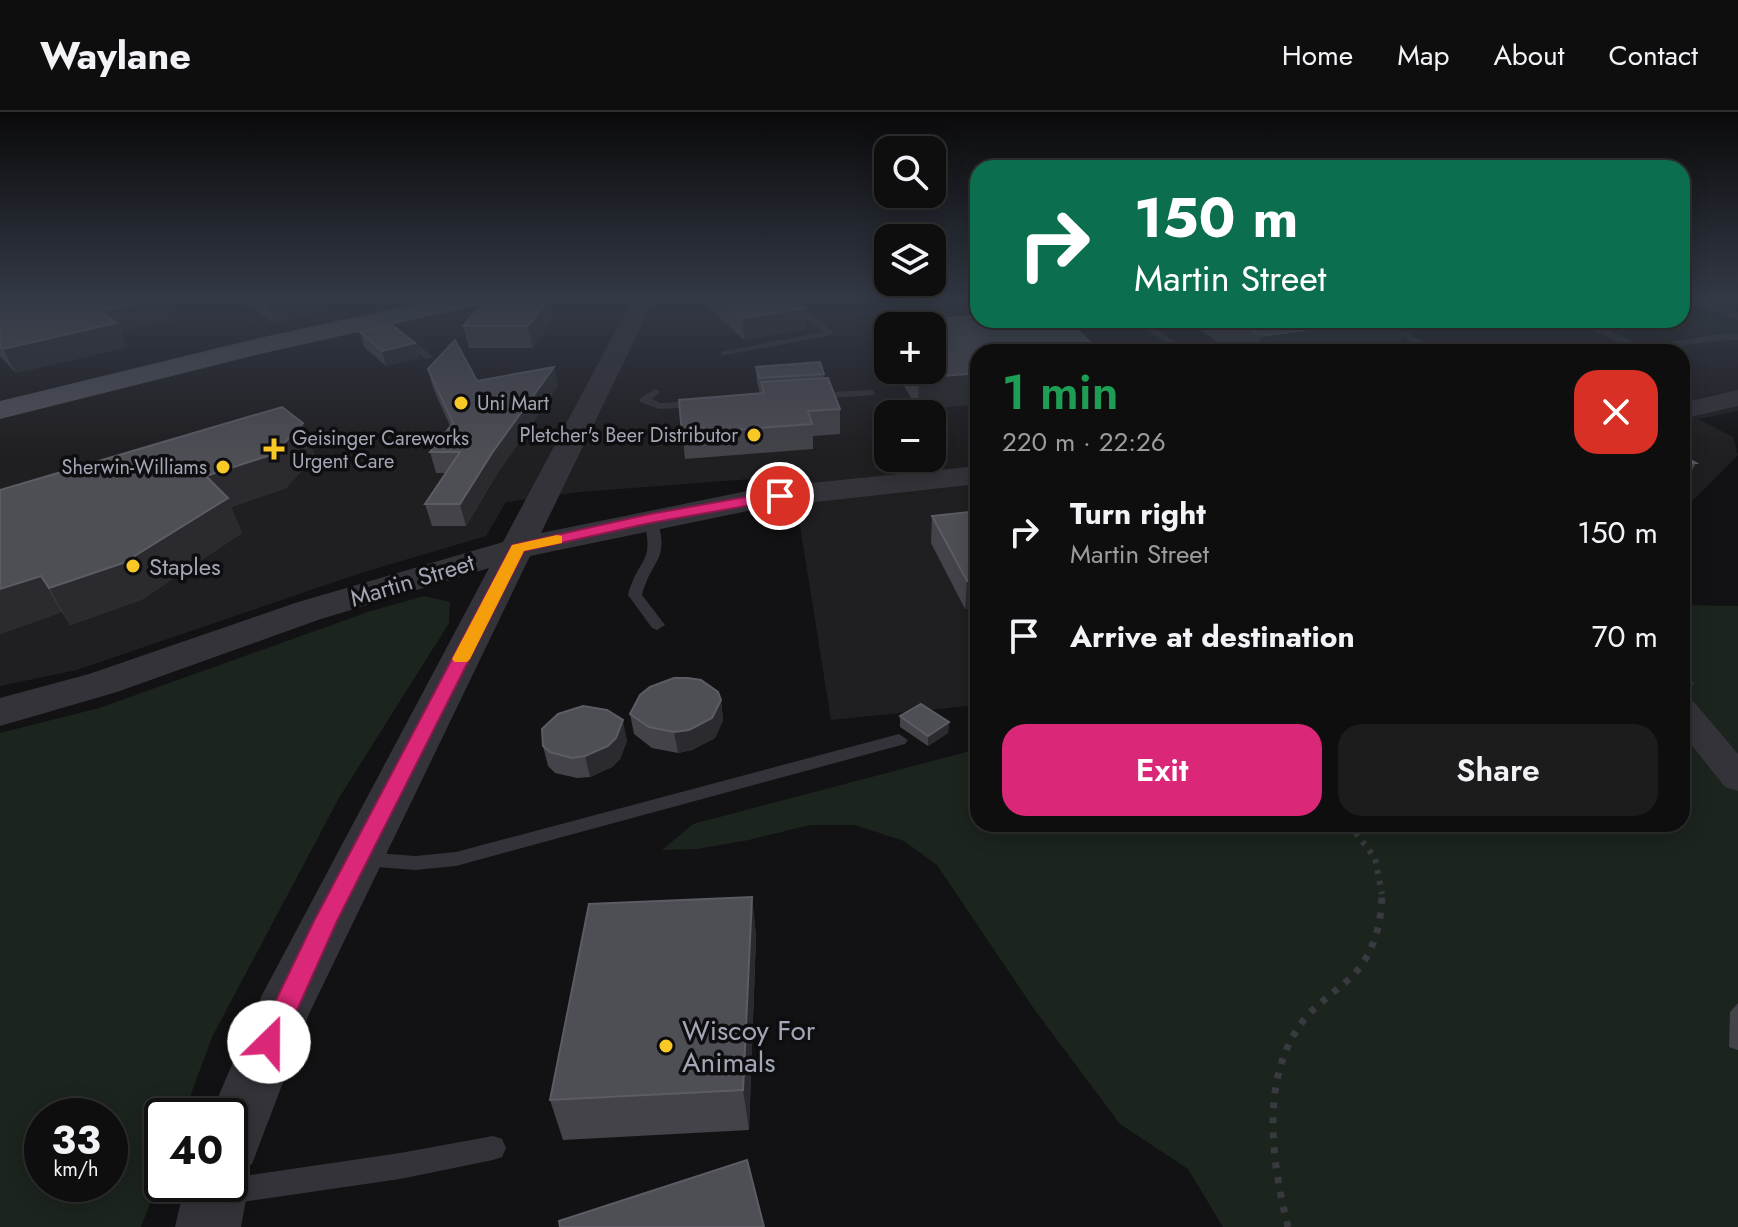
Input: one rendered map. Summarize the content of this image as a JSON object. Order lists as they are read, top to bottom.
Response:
{
  "streets": {
    "street": ["Martin Street"]
  },
  "places": {
    "other": [
      "Uni Mart",
      "Pletcher's Beer Distributor",
      "Sherwin-Williams",
      "Staples",
      "Wiscoy For Animals"
    ],
    "health": ["Geisinger Careworks Urgent Care"]
  },
  "page": {
    "header": "Waylane",
    "nav": [
      "Home",
      "Map",
      "About",
      "Contact"
    ],
    "map_buttons": ["+", "−"],
    "turn": ["150 m", "Martin Street"],
    "heading": ["1 min", "220 m · 22:26"],
    "list": [
      {
        "name": "Turn right",
        "note": "Martin Street",
        "value": "150 m"
      },
      {
        "name": "Arrive at destination",
        "value": "70 m"
      }
    ],
    "buttons": ["Exit", "Share"],
    "speed": "33 km/h",
    "limit": "40"
  }
}
